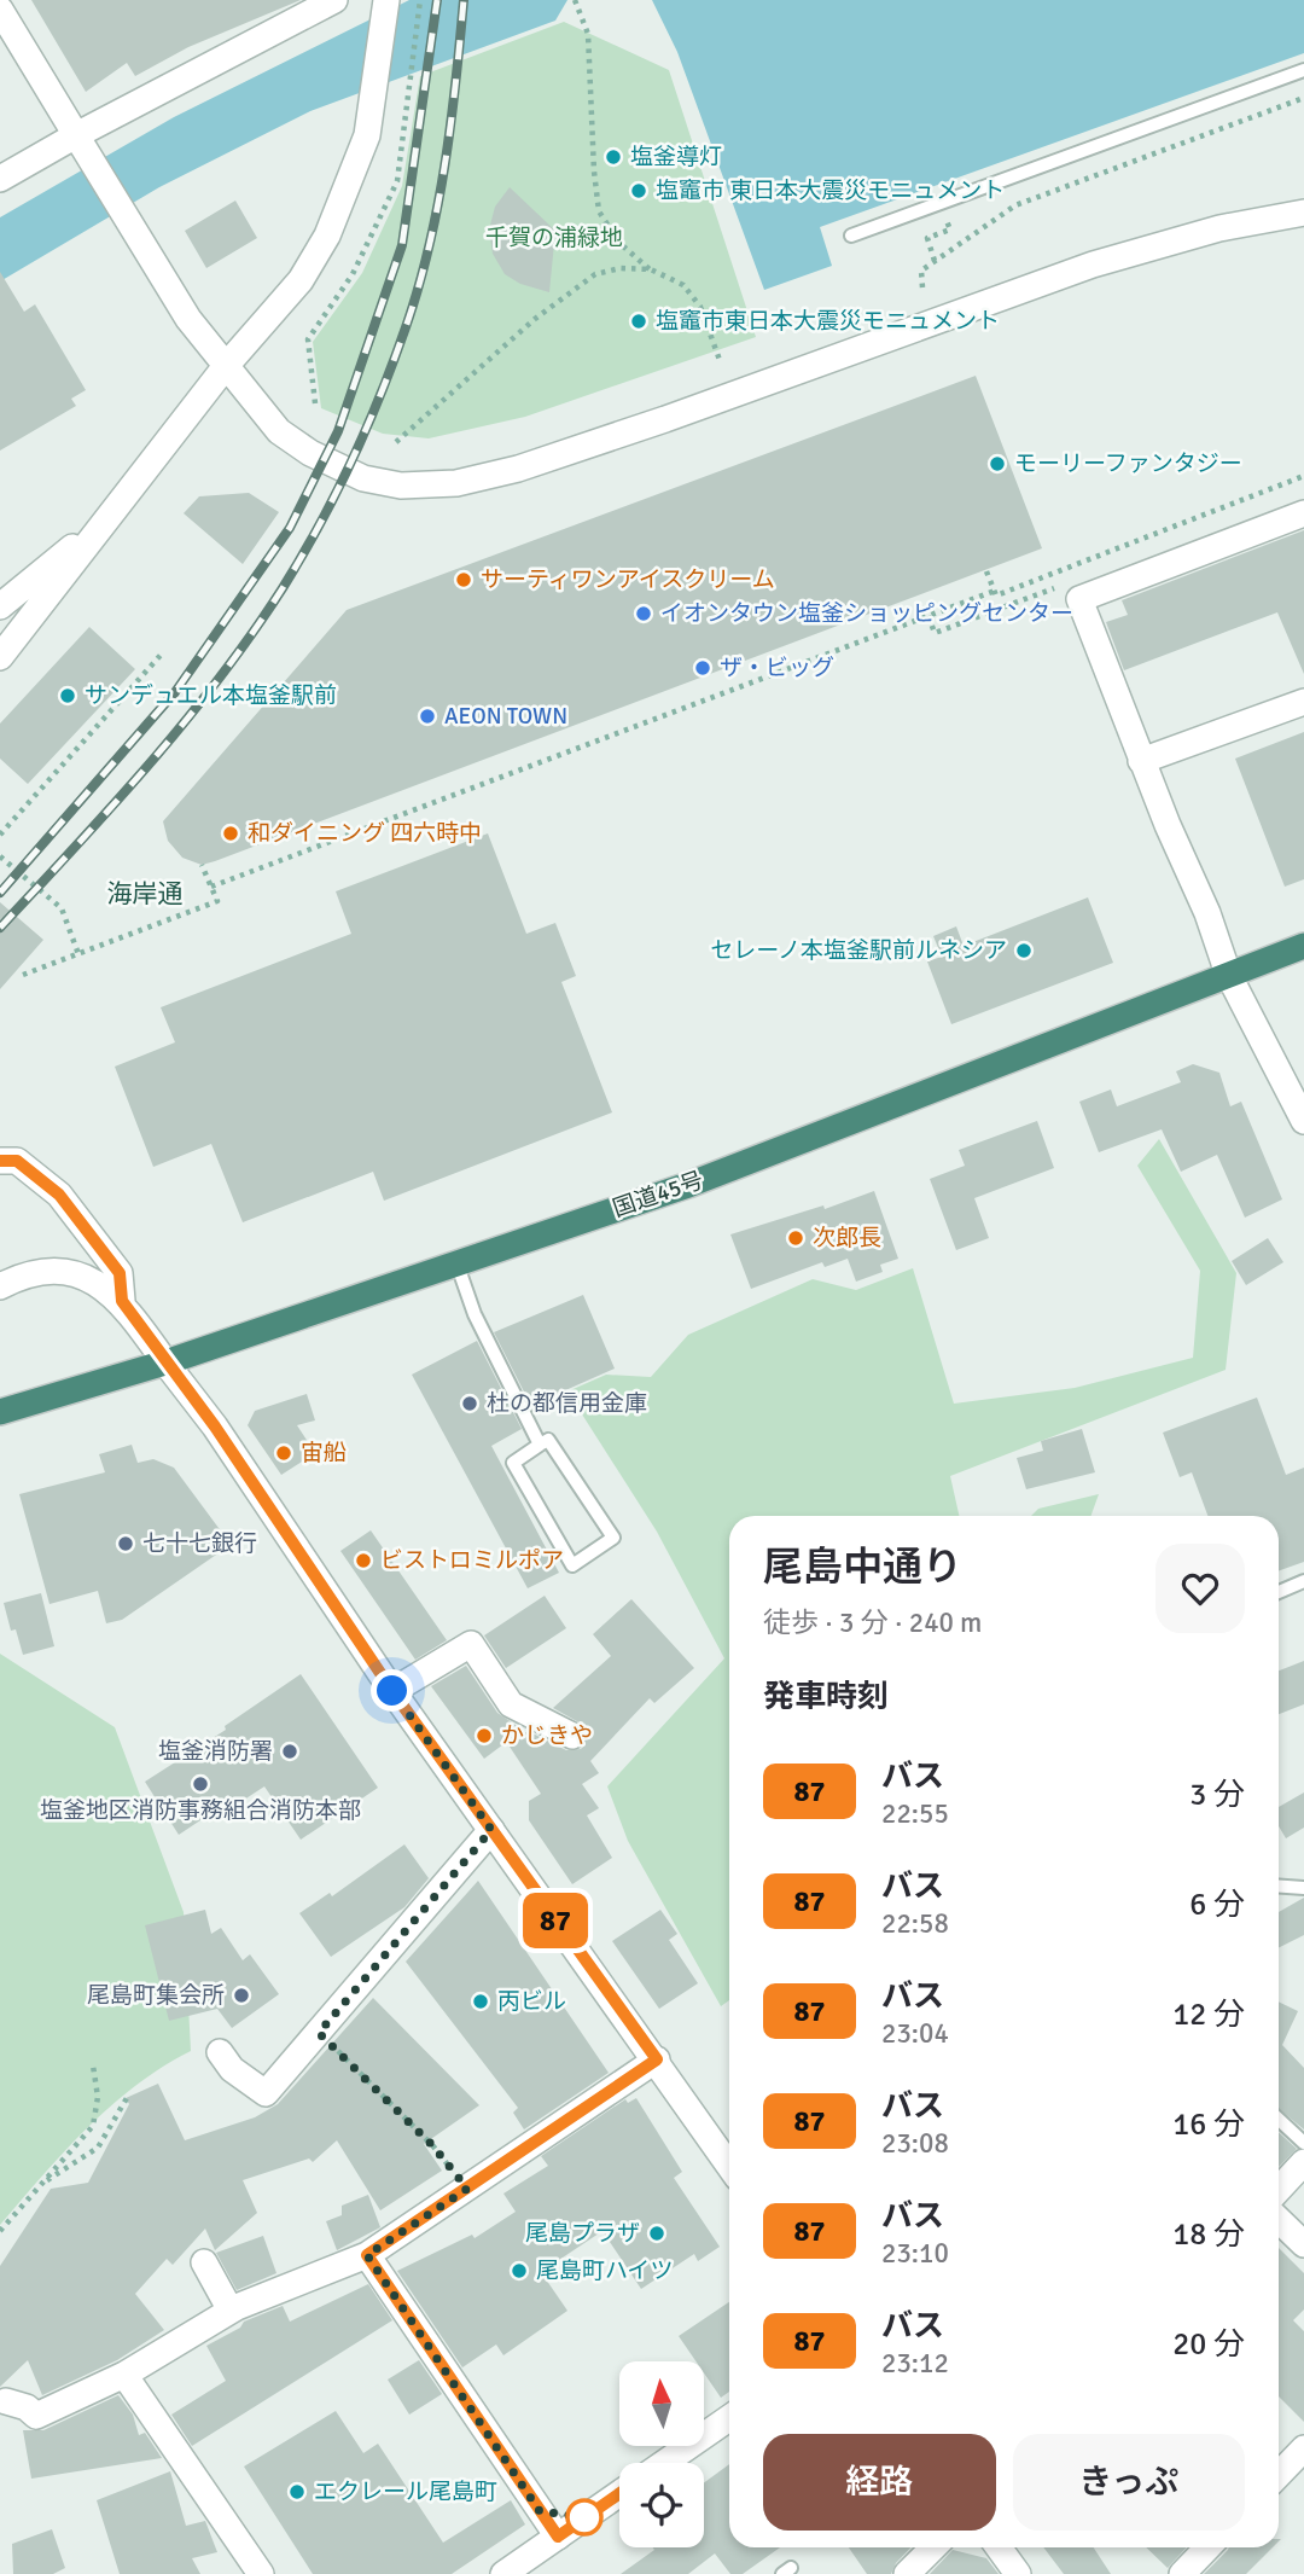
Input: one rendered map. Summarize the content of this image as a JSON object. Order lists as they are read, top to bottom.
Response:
{
  "streets": {
    "highway": ["国道45号"]
  },
  "districts": ["海岸通"],
  "parks": ["千賀の浦緑地"],
  "places": [
    "塩釜導灯",
    "塩竈市 東日本大震災モニュメント",
    "塩竈市東日本大震災モニュメント",
    "モーリーファンタジー",
    "サーティワンアイスクリーム",
    "イオンタウン塩釜ショッピングセンター",
    "ザ・ビッグ",
    "サンデュエル本塩釜駅前",
    "AEON TOWN",
    "和ダイニング 四六時中",
    "セレーノ本塩釜駅前ルネシア",
    "次郎長",
    "杜の都信用金庫",
    "宙船",
    "七十七銀行",
    "ビストロミルポア",
    "かじきや",
    "塩釜消防署",
    "塩釜地区消防事務組合消防本部",
    "尾島町集会所",
    "丙ビル",
    "尾島プラザ",
    "尾島町ハイツ",
    "エクレール尾島町"
  ],
  "lines": ["bus line 87"],
  "north": "top",
  "page": {
    "on_map": "87",
    "heading": [
      ["尾島中通り", "徒歩 · 3 分 · 240 m"],
      "発車時刻"
    ],
    "list": [
      {
        "mark": "87",
        "name": "バス",
        "note": "22:55",
        "value": "3 分"
      },
      {
        "mark": "87",
        "name": "バス",
        "note": "22:58",
        "value": "6 分"
      },
      {
        "mark": "87",
        "name": "バス",
        "note": "23:04",
        "value": "12 分"
      },
      {
        "mark": "87",
        "name": "バス",
        "note": "23:08",
        "value": "16 分"
      },
      {
        "mark": "87",
        "name": "バス",
        "note": "23:10",
        "value": "18 分"
      },
      {
        "mark": "87",
        "name": "バス",
        "note": "23:12",
        "value": "20 分"
      }
    ],
    "buttons": ["経路", "きっぷ"]
  }
}
